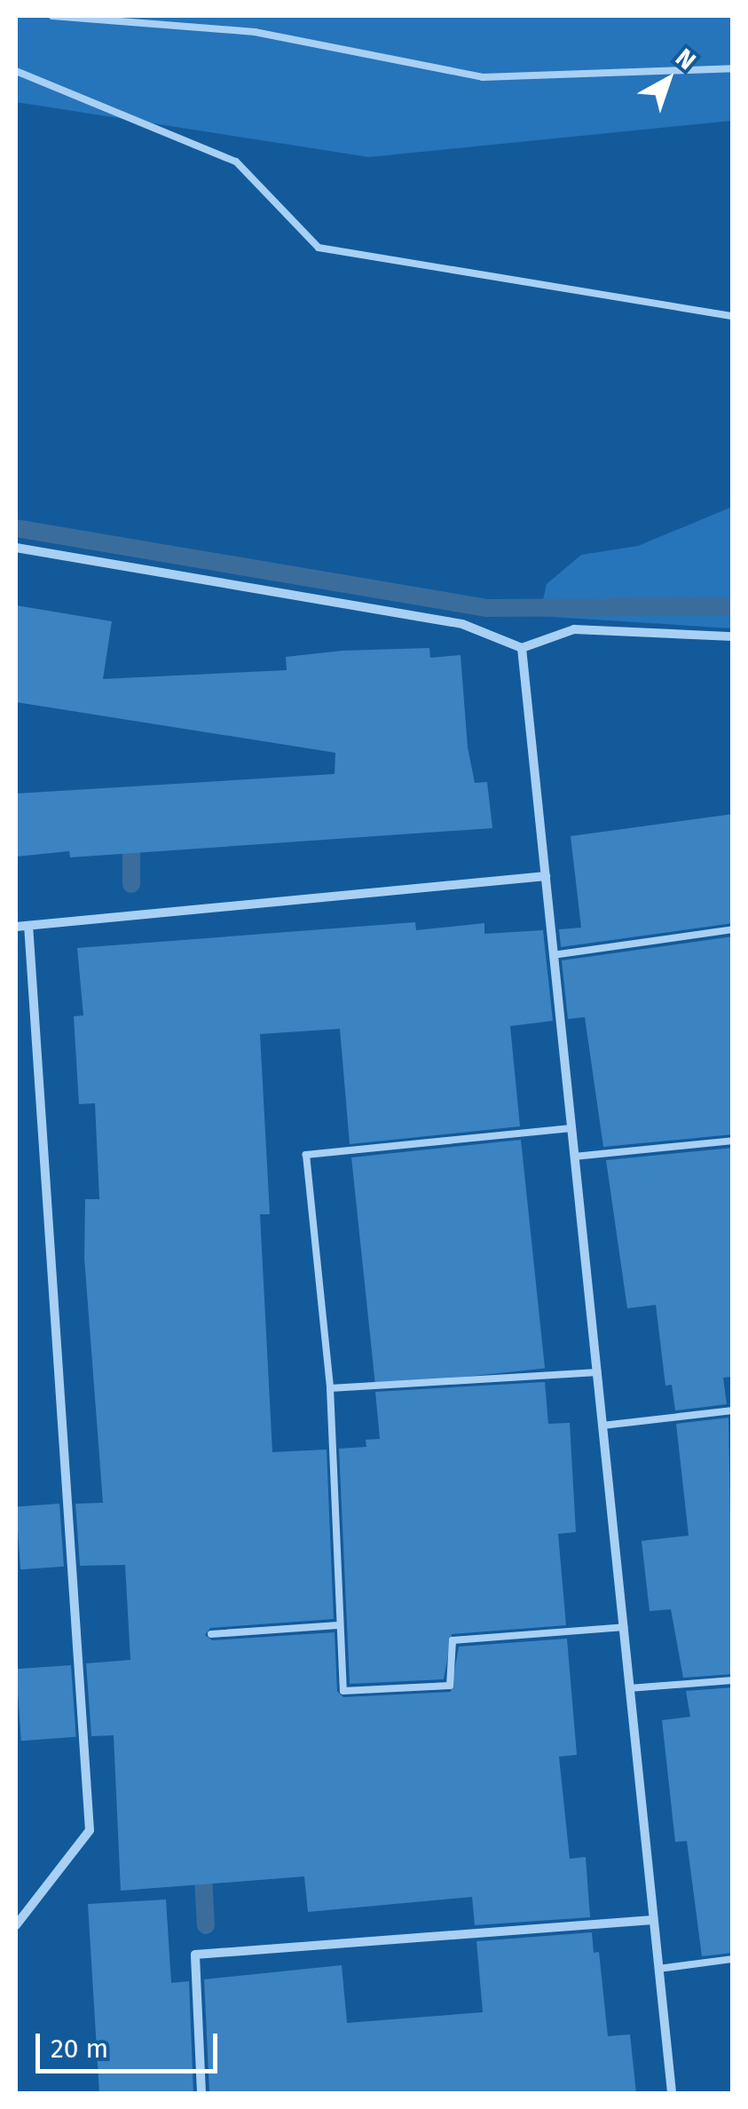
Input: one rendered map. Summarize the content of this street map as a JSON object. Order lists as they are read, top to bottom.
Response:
{
  "scale_bar": "20 m",
  "north": "top right"
}
